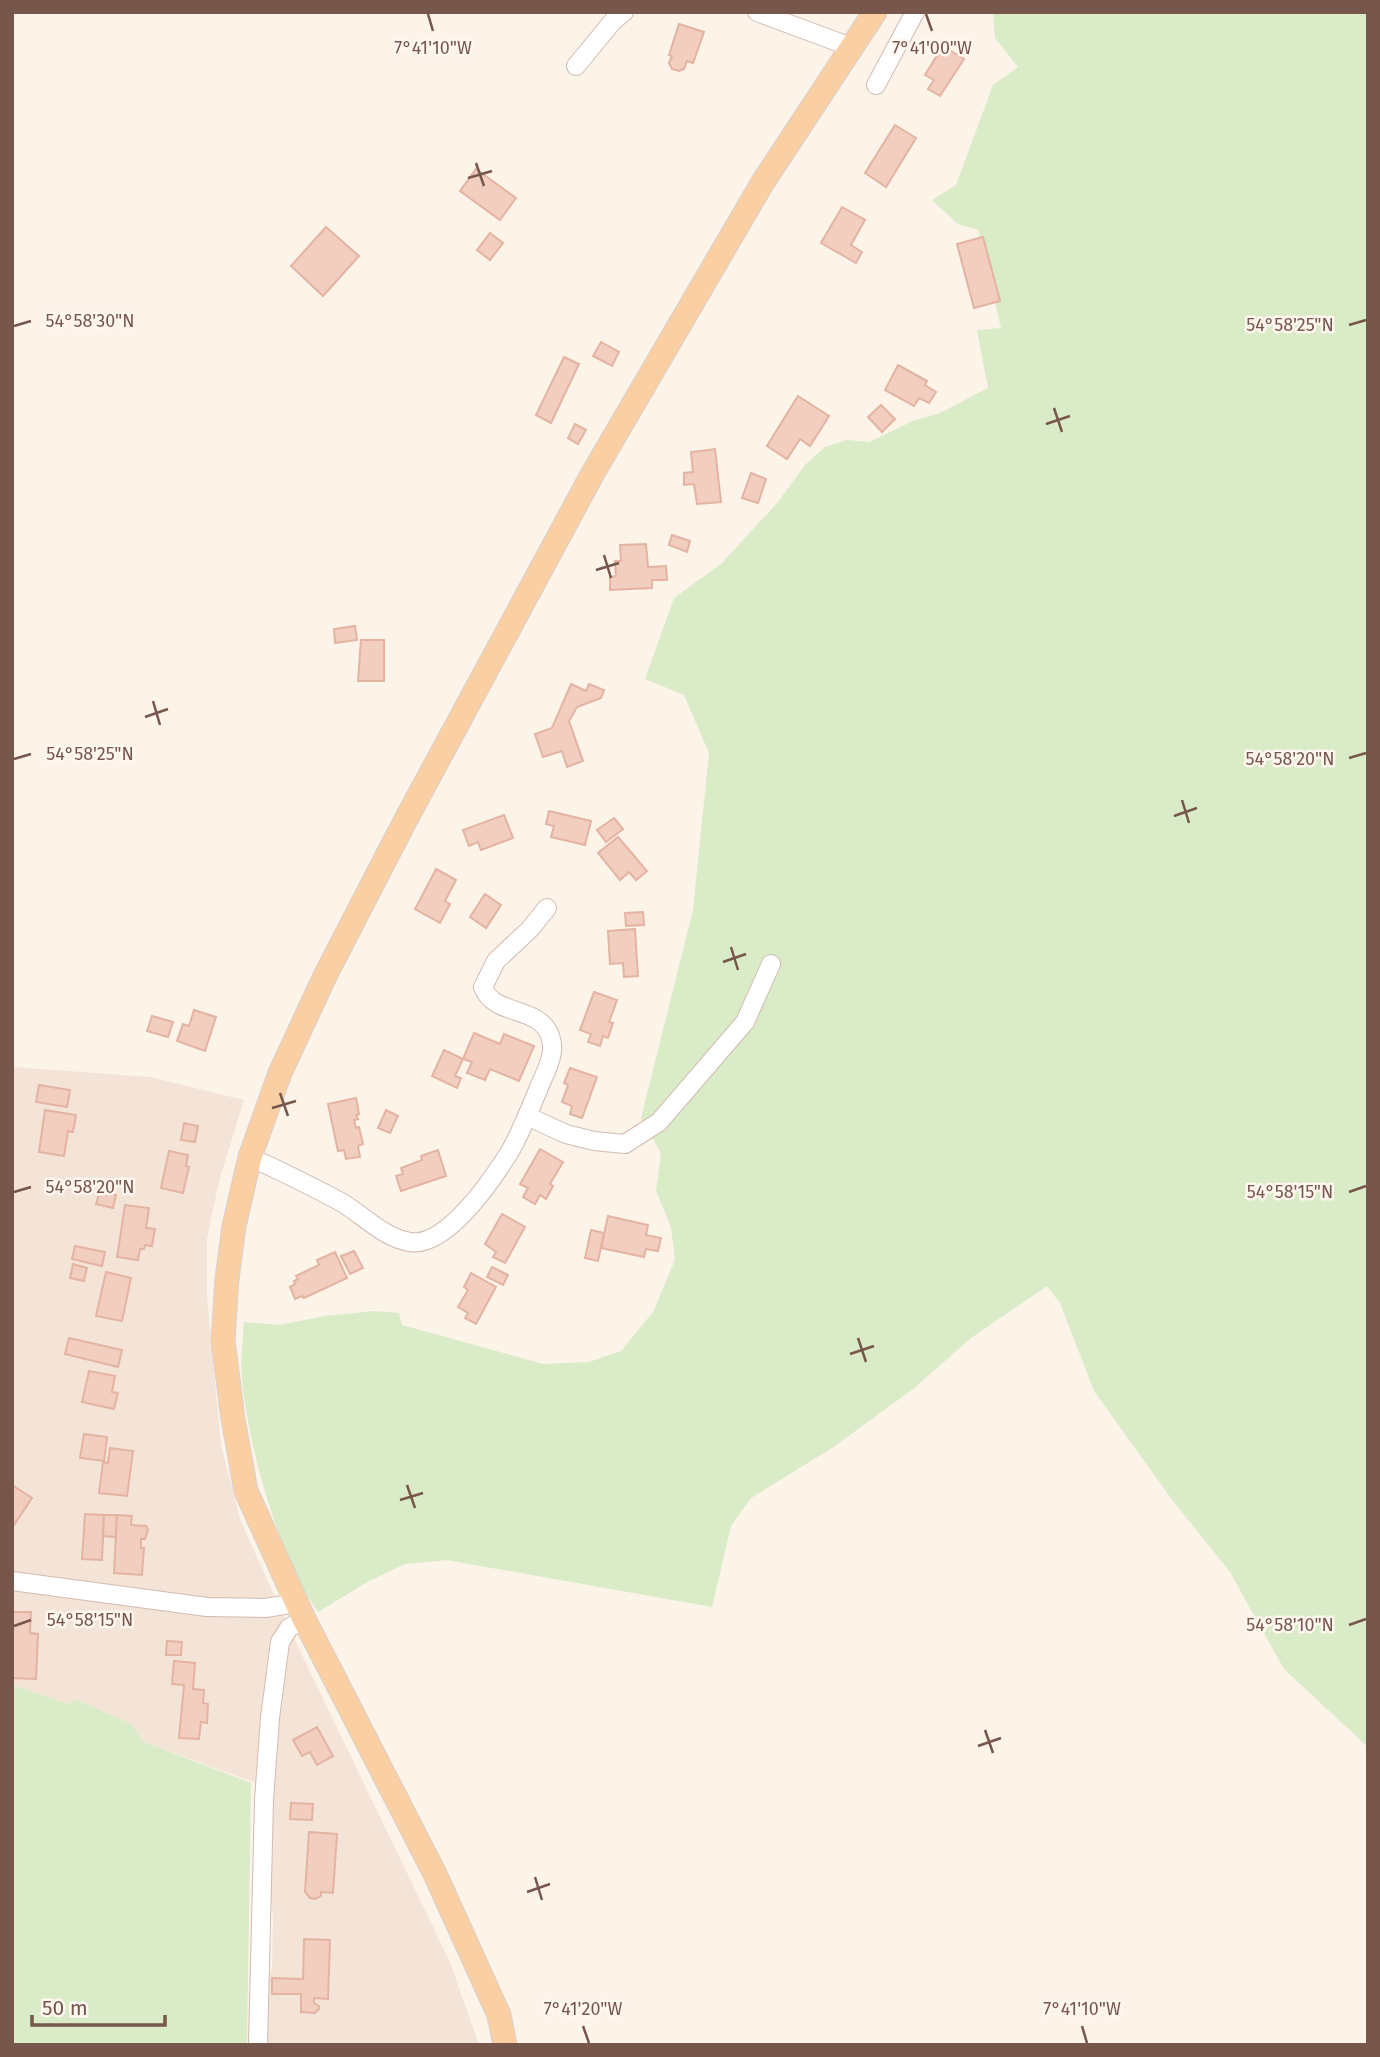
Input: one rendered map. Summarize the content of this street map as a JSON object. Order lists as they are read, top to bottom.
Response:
{
  "scale_bar": "50 m",
  "coordinates": [
    "7°41'10\"W",
    "7°41'00\"W",
    "54°58'30\"N",
    "54°58'25\"N",
    "54°58'20\"N",
    "54°58'15\"N",
    "54°58'10\"N",
    "7°41'20\"W"
  ]
}
